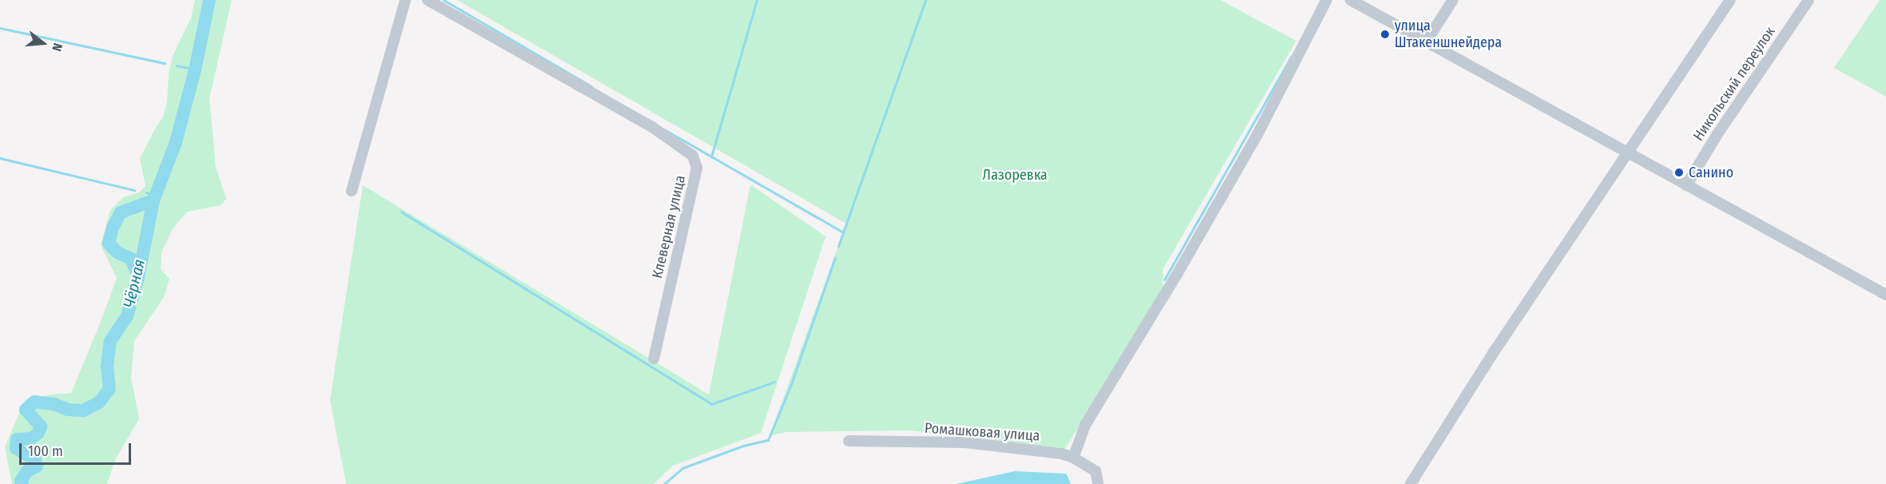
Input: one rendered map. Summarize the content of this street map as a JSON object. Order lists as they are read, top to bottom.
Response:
{
  "streets": {
    "street": ["Никольский переулок", "Клеверная улица", "Ромашковая улица"]
  },
  "water": ["Чёрная"],
  "parks": ["Лазоревка"],
  "places": ["улица Штакеншнейдера", "Санино"],
  "scale_bar": "100 m",
  "north": "right"
}
